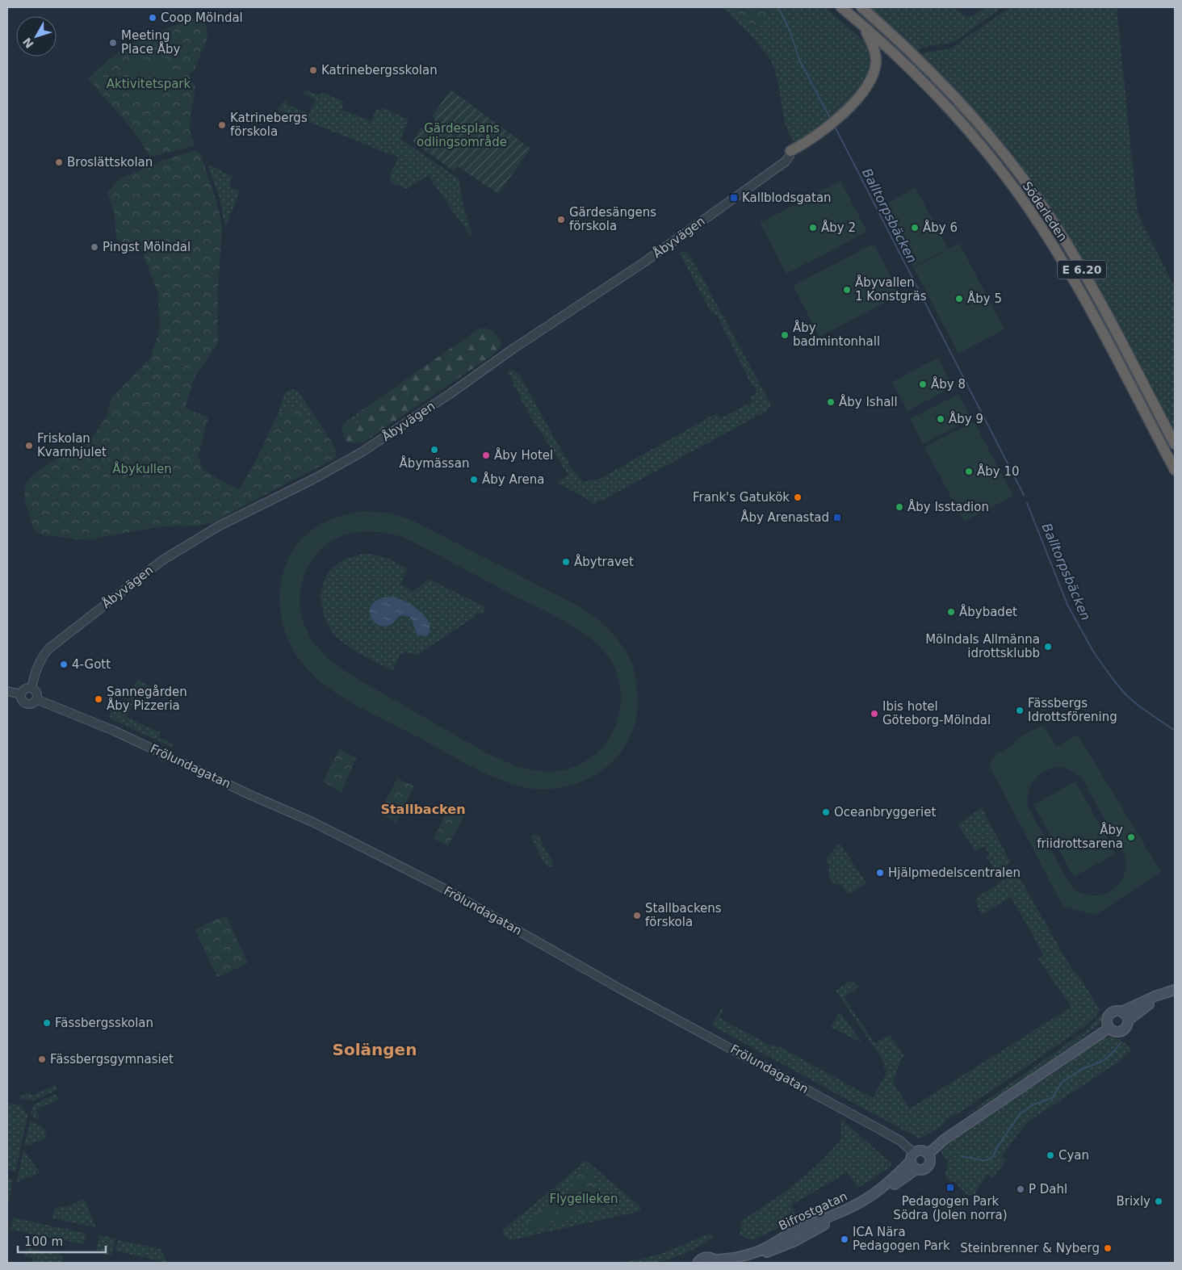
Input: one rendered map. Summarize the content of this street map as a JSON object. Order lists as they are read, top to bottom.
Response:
{
  "streets": {
    "highway": ["Söderleden", "E 6.20"],
    "main road": ["Bifrostgatan"],
    "street": ["Åbyvägen", "Frölundagatan"]
  },
  "crossings": [
    ["Åbyvägen", "Frölundagatan"],
    ["Frölundagatan", "Bifrostgatan"]
  ],
  "districts": ["Stallbacken", "Solängen"],
  "water": ["Balltorpsbäcken"],
  "parks": [
    "Aktivitetspark",
    "Gärdesplans odlingsområde",
    "Åbykullen",
    "Flygelleken"
  ],
  "places": {
    "other": [
      "Coop Mölndal",
      "Meeting Place Åby",
      "Katrinebergsskolan",
      "Katrinebergs förskola",
      "Broslättskolan",
      "Gärdesängens förskola",
      "Åby 2",
      "Åby 6",
      "Pingst Mölndal",
      "Åbyvallen 1 Konstgräs",
      "Åby 5",
      "Åby badmintonhall",
      "Åby 8",
      "Åby Ishall",
      "Åby 9",
      "Friskolan Kvarnhjulet",
      "Åbymässan",
      "Åby Hotel",
      "Åby 10",
      "Åby Arena",
      "Frank's Gatukök",
      "Åby Isstadion",
      "Åbytravet",
      "Åbybadet",
      "Mölndals Allmänna idrottsklubb",
      "4-Gott",
      "Sannegården Åby Pizzeria",
      "Fässbergs Idrottsförening",
      "Ibis hotel Göteborg-Mölndal",
      "Oceanbryggeriet",
      "Åby friidrottsarena",
      "Hjälpmedelscentralen",
      "Stallbackens förskola",
      "Fässbergsskolan",
      "Fässbergsgymnasiet",
      "Cyan",
      "P Dahl",
      "Brixly",
      "ICA Nära Pedagogen Park",
      "Steinbrenner & Nyberg"
    ],
    "transit": ["Kallblodsgatan", "Åby Arenastad", "Pedagogen Park Södra (Jolen norra)"]
  },
  "scale_bar": "100 m",
  "north": "bottom left"
}
